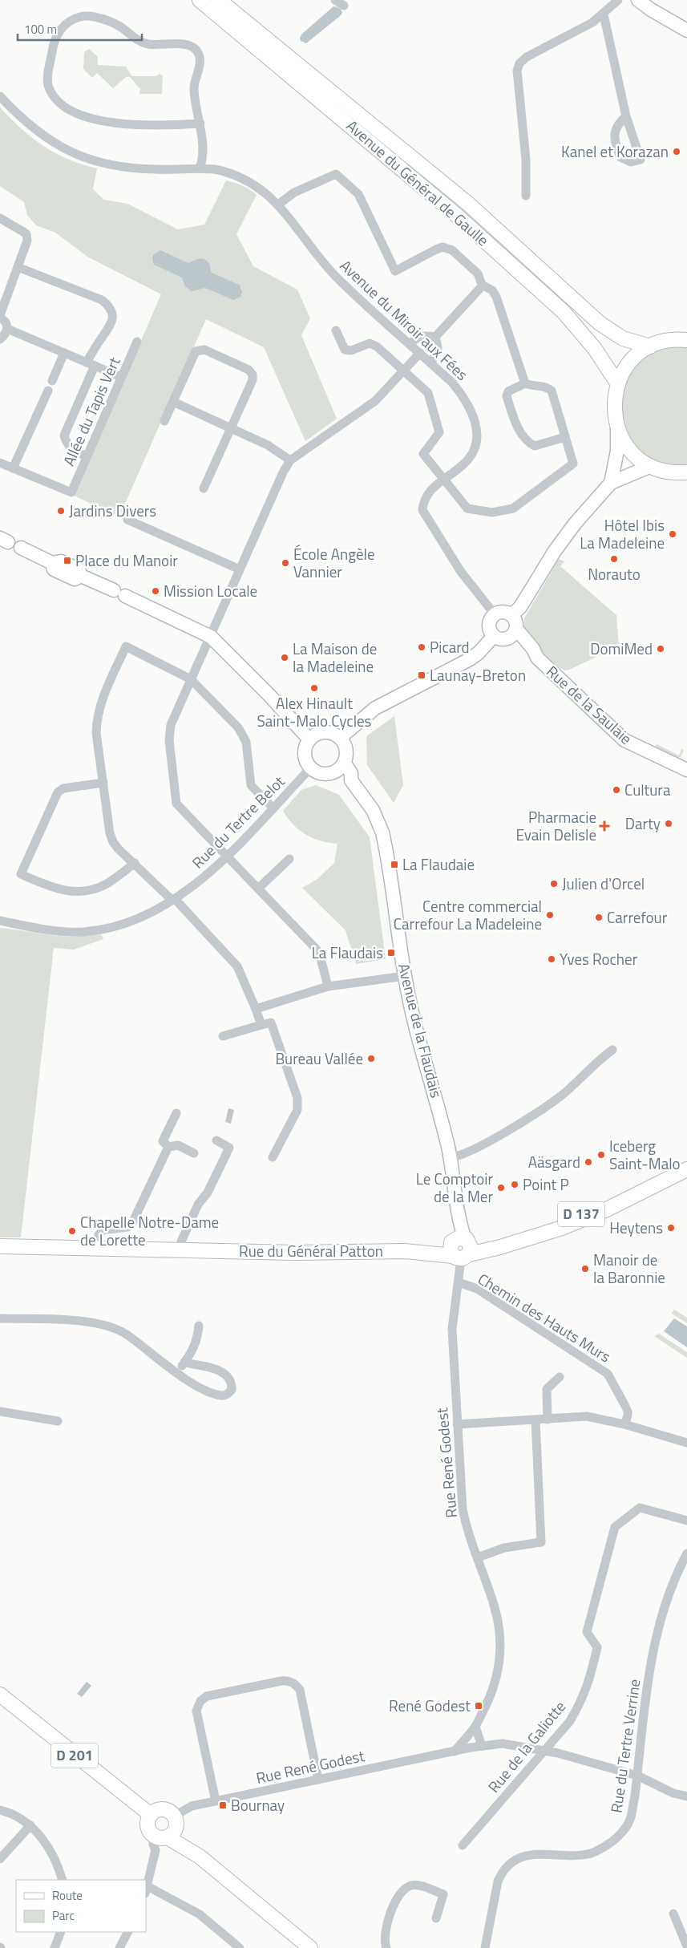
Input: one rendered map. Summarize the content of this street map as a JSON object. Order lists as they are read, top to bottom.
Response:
{
  "streets": {
    "main road": [
      "Avenue du Général de Gaulle",
      "D 137",
      "Rue du Général Patton",
      "D 201"
    ],
    "street": [
      "Avenue du Miroir aux Fées",
      "Allée du Tapis Vert",
      "Rue de la Saulaie",
      "Rue du Tertre Belot",
      "Avenue de la Flaudais",
      "Chemin des Hauts Murs",
      "Rue René Godest",
      "Rue du Tertre Verrine",
      "Rue de la Galiotte"
    ]
  },
  "crossings": [
    ["Avenue du Miroir aux Fées", "Rue de la Saulaie"],
    ["Rue du Tertre Belot", "Avenue de la Flaudais"],
    ["Avenue de la Flaudais", "Rue du Général Patton"],
    ["Avenue de la Flaudais", "Rue René Godest"],
    ["Rue du Général Patton", "Rue René Godest"],
    ["Chemin des Hauts Murs", "Rue René Godest"],
    ["Rue René Godest", "Rue du Tertre Verrine"],
    ["Rue René Godest", "Rue de la Galiotte"]
  ],
  "places": {
    "other": [
      "Kanel et Korazan",
      "Jardins Divers",
      "Hôtel Ibis La Madeleine",
      "Norauto",
      "École Angèle Vannier",
      "Mission Locale",
      "Picard",
      "DomiMed",
      "La Maison de la Madeleine",
      "Alex Hinault Saint-Malo Cycles",
      "Cultura",
      "Darty",
      "Julien d'Orcel",
      "Centre commercial Carrefour La Madeleine",
      "Carrefour",
      "Yves Rocher",
      "Bureau Vallée",
      "Iceberg Saint-Malo",
      "Aäsgard",
      "Point P",
      "Le Comptoir de la Mer",
      "Heytens",
      "Chapelle Notre-Dame de Lorette",
      "Manoir de la Baronnie"
    ],
    "transit": [
      "Place du Manoir",
      "Launay-Breton",
      "La Flaudaie",
      "La Flaudais",
      "René Godest",
      "Bournay"
    ],
    "health": ["Pharmacie Evain Delisle"]
  },
  "legend": ["Route", "Parc"],
  "scale_bar": "100 m"
}
